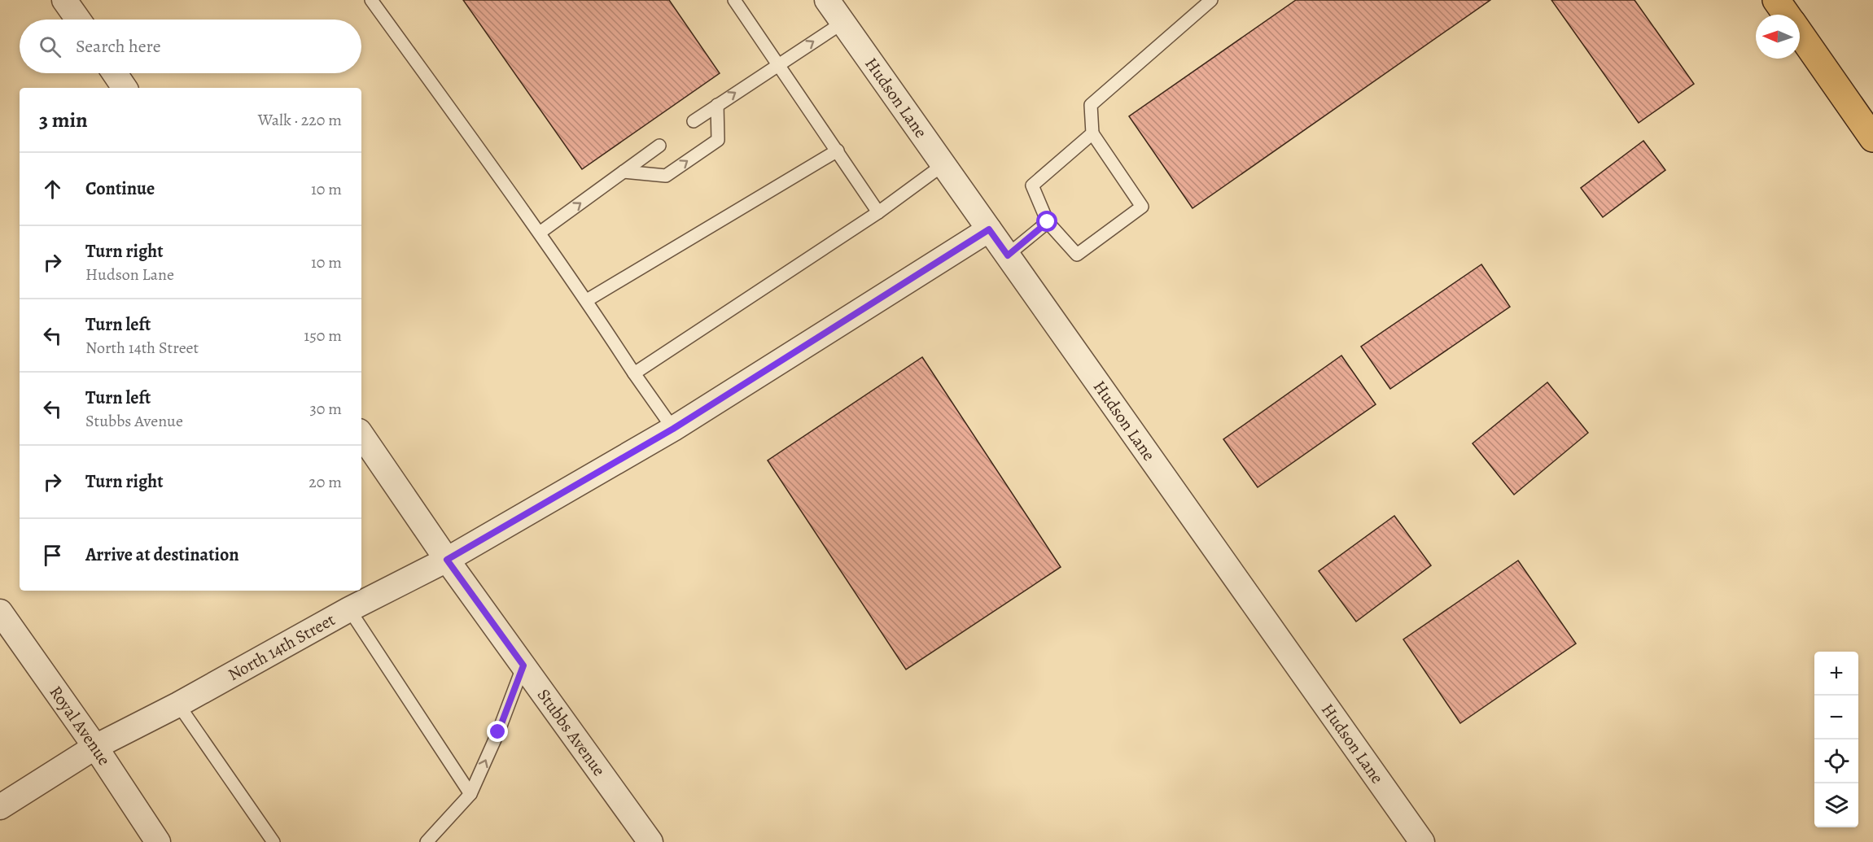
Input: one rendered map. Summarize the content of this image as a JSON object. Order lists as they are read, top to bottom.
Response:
{
  "streets": {
    "street": [
      "Hudson Lane",
      "North 14th Street",
      "Royal Avenue",
      "Stubbs Avenue"
    ]
  },
  "crossings": [
    ["Hudson Lane", "North 14th Street"],
    ["North 14th Street", "Royal Avenue"],
    ["North 14th Street", "Stubbs Avenue"]
  ],
  "north": "left",
  "page": {
    "search": "Search here",
    "heading": ["3 min", "Walk · 220 m"],
    "list": [
      ["Continue", "10 m"],
      ["Turn right", "Hudson Lane", "10 m"],
      ["Turn left", "North 14th Street", "150 m"],
      ["Turn left", "Stubbs Avenue", "30 m"],
      ["Turn right", "20 m"],
      "Arrive at destination"
    ],
    "map_buttons": ["+", "−"]
  }
}
